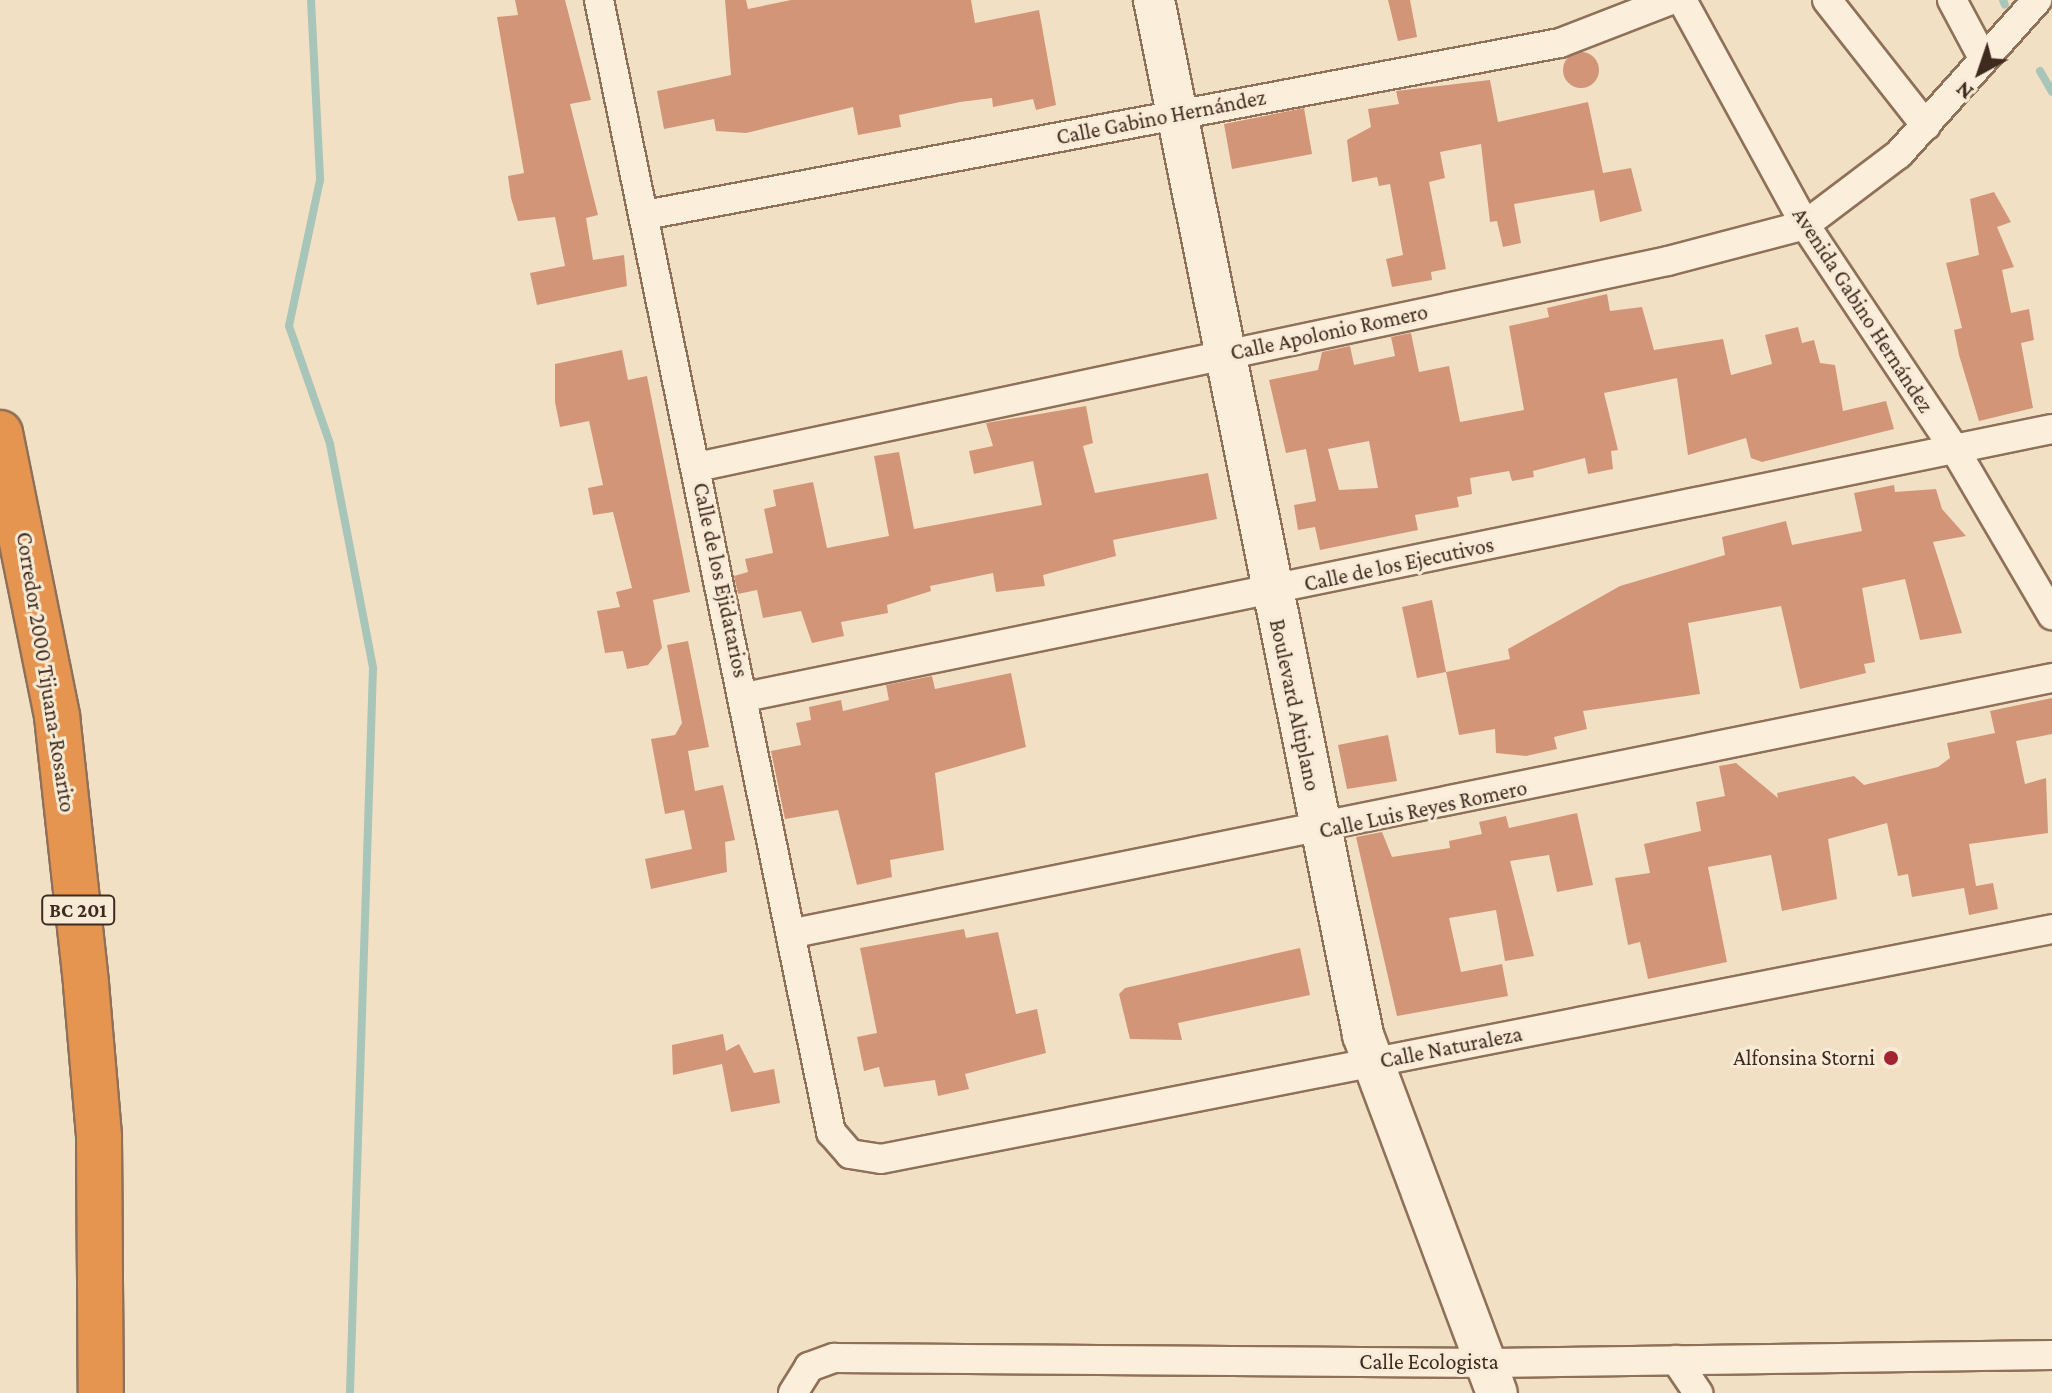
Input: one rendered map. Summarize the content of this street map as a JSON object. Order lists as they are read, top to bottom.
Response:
{
  "streets": {
    "highway": ["Corredor 2000 Tijuana-Rosarito", "BC 201"],
    "street": [
      "Calle Gabino Hernández",
      "Avenida Gabino Hernández",
      "Calle Apolonio Romero",
      "Calle de los Ejecutivos",
      "Calle de los Ejidatarios",
      "Boulevard Altiplano",
      "Calle Luis Reyes Romero",
      "Calle Naturaleza",
      "Calle Ecologista"
    ]
  },
  "crossings": [
    ["Calle Gabino Hernández", "Calle de los Ejidatarios"],
    ["Calle Gabino Hernández", "Boulevard Altiplano"],
    ["Avenida Gabino Hernández", "Calle Apolonio Romero"],
    ["Avenida Gabino Hernández", "Calle de los Ejecutivos"],
    ["Calle Apolonio Romero", "Calle de los Ejidatarios"],
    ["Calle Apolonio Romero", "Boulevard Altiplano"],
    ["Calle de los Ejecutivos", "Calle de los Ejidatarios"],
    ["Calle de los Ejecutivos", "Boulevard Altiplano"],
    ["Calle de los Ejidatarios", "Calle Luis Reyes Romero"],
    ["Calle de los Ejidatarios", "Calle Naturaleza"],
    ["Boulevard Altiplano", "Calle Luis Reyes Romero"],
    ["Boulevard Altiplano", "Calle Naturaleza"],
    ["Boulevard Altiplano", "Calle Ecologista"]
  ],
  "places": ["Alfonsina Storni"],
  "north": "bottom left"
}
